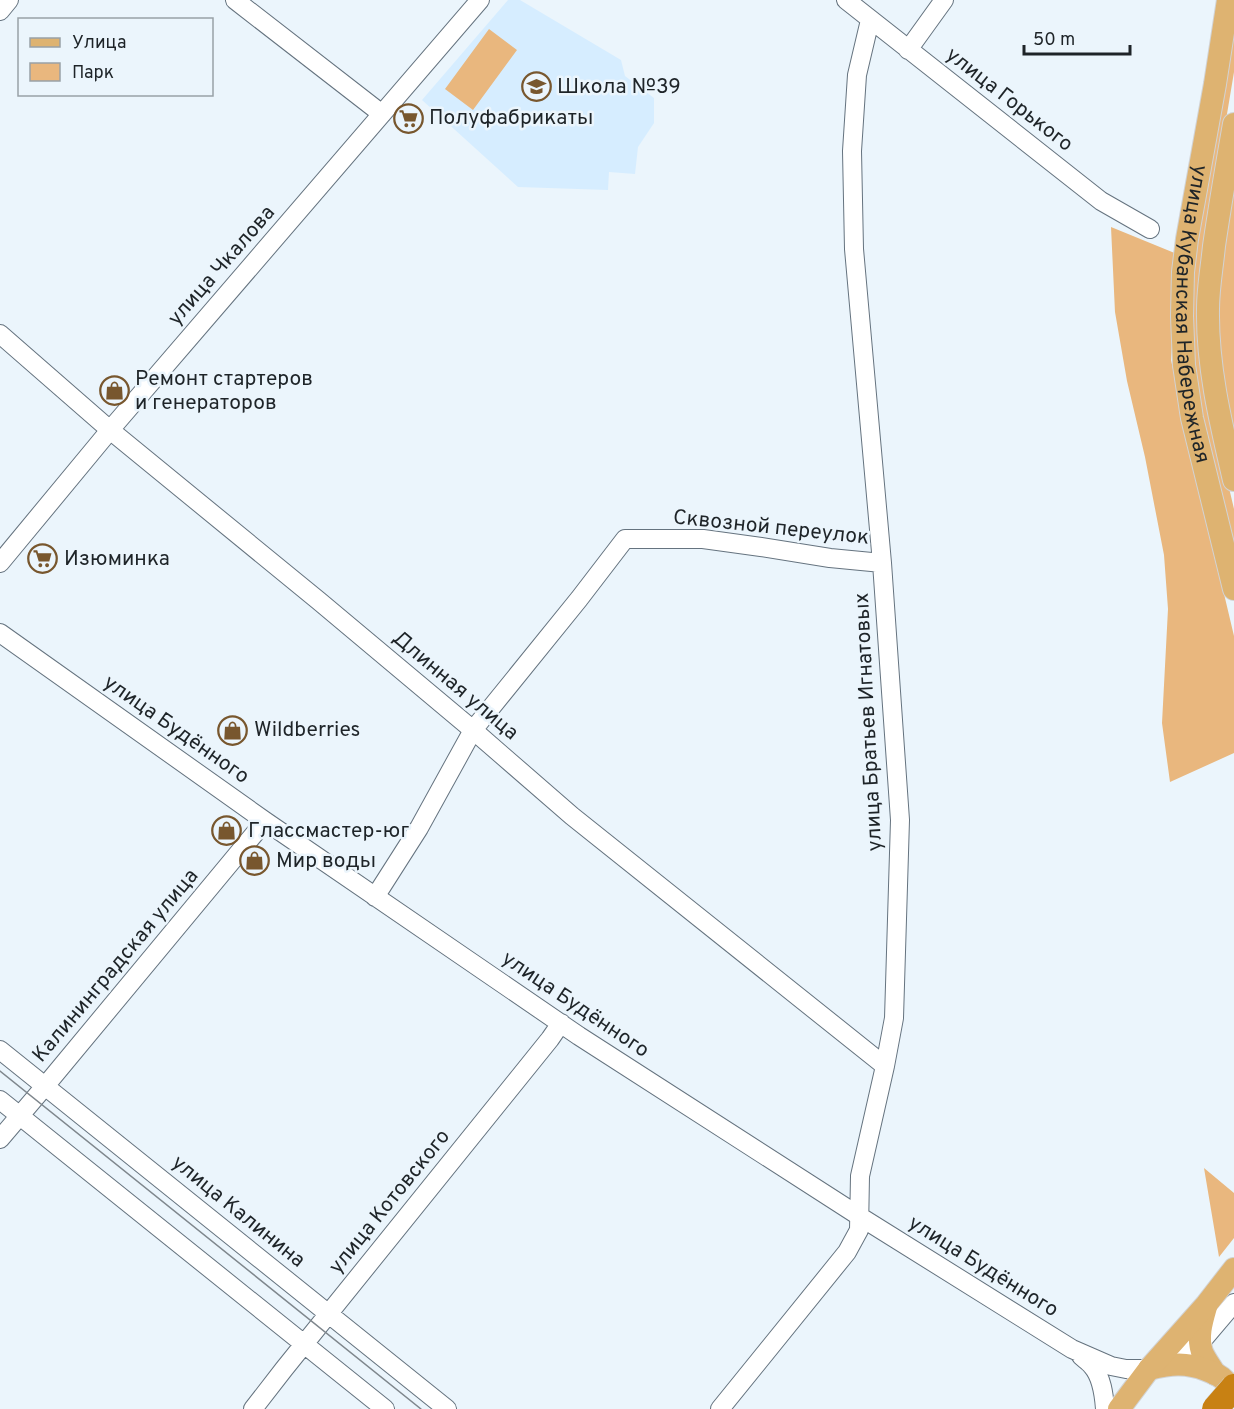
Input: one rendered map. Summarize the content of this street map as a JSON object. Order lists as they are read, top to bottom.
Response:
{
  "streets": {
    "main road": ["улица Кубанская Набережная"],
    "street": [
      "улица Горького",
      "улица Чкалова",
      "Сквозной переулок",
      "Длинная улица",
      "улица Братьев Игнатовых",
      "улица Будённого",
      "Калининградская улица",
      "улица Котовского",
      "улица Калинина"
    ]
  },
  "crossings": [
    ["улица Горького", "улица Братьев Игнатовых"],
    ["улица Чкалова", "Длинная улица"],
    ["Сквозной переулок", "Длинная улица"],
    ["Сквозной переулок", "улица Братьев Игнатовых"],
    ["Сквозной переулок", "улица Будённого"],
    ["Длинная улица", "улица Братьев Игнатовых"],
    ["улица Братьев Игнатовых", "улица Будённого"],
    ["улица Будённого", "Калининградская улица"],
    ["улица Будённого", "улица Котовского"],
    ["Калининградская улица", "улица Калинина"],
    ["улица Котовского", "улица Калинина"]
  ],
  "places": {
    "school or university": ["Школа №39"],
    "supermarket": ["Полуфабрикаты", "Изюминка"],
    "shop": [
      "Ремонт стартеров и генераторов",
      "Wildberries",
      "Глассмастер-юг",
      "Мир воды"
    ]
  },
  "legend": ["Улица", "Парк"],
  "scale_bar": "50 m"
}
